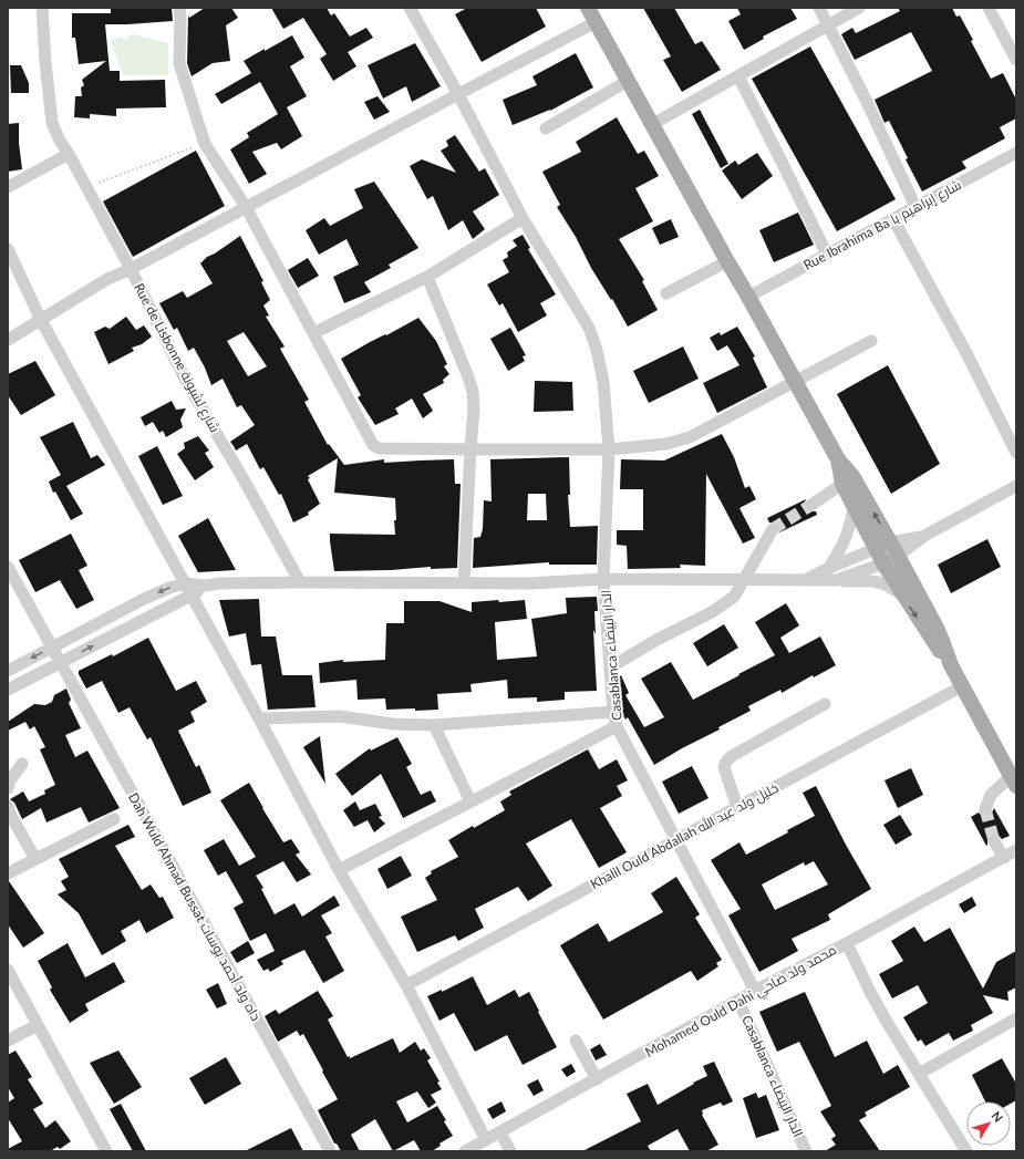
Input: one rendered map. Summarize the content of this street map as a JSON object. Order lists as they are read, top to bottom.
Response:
{
  "streets": {
    "street": [
      "Rue Ibrahima Ba شارع إبراهيم با",
      "Rue de Lisbonne شارع لشبونة",
      "Casablanca الدار البيضاء",
      "Khalil Ould Abdallah خليل ولد عبد الله",
      "Dah Wuld Ahmad Bussat داه ولد أحمد بوسات",
      "Mohamed Ould Dahi محمد ولد ضاحي"
    ]
  },
  "crossings": [
    ["Casablanca الدار البيضاء", "Khalil Ould Abdallah خليل ولد عبد الله"],
    ["Casablanca الدار البيضاء", "Mohamed Ould Dahi محمد ولد ضاحي"]
  ],
  "north": "top right"
}
